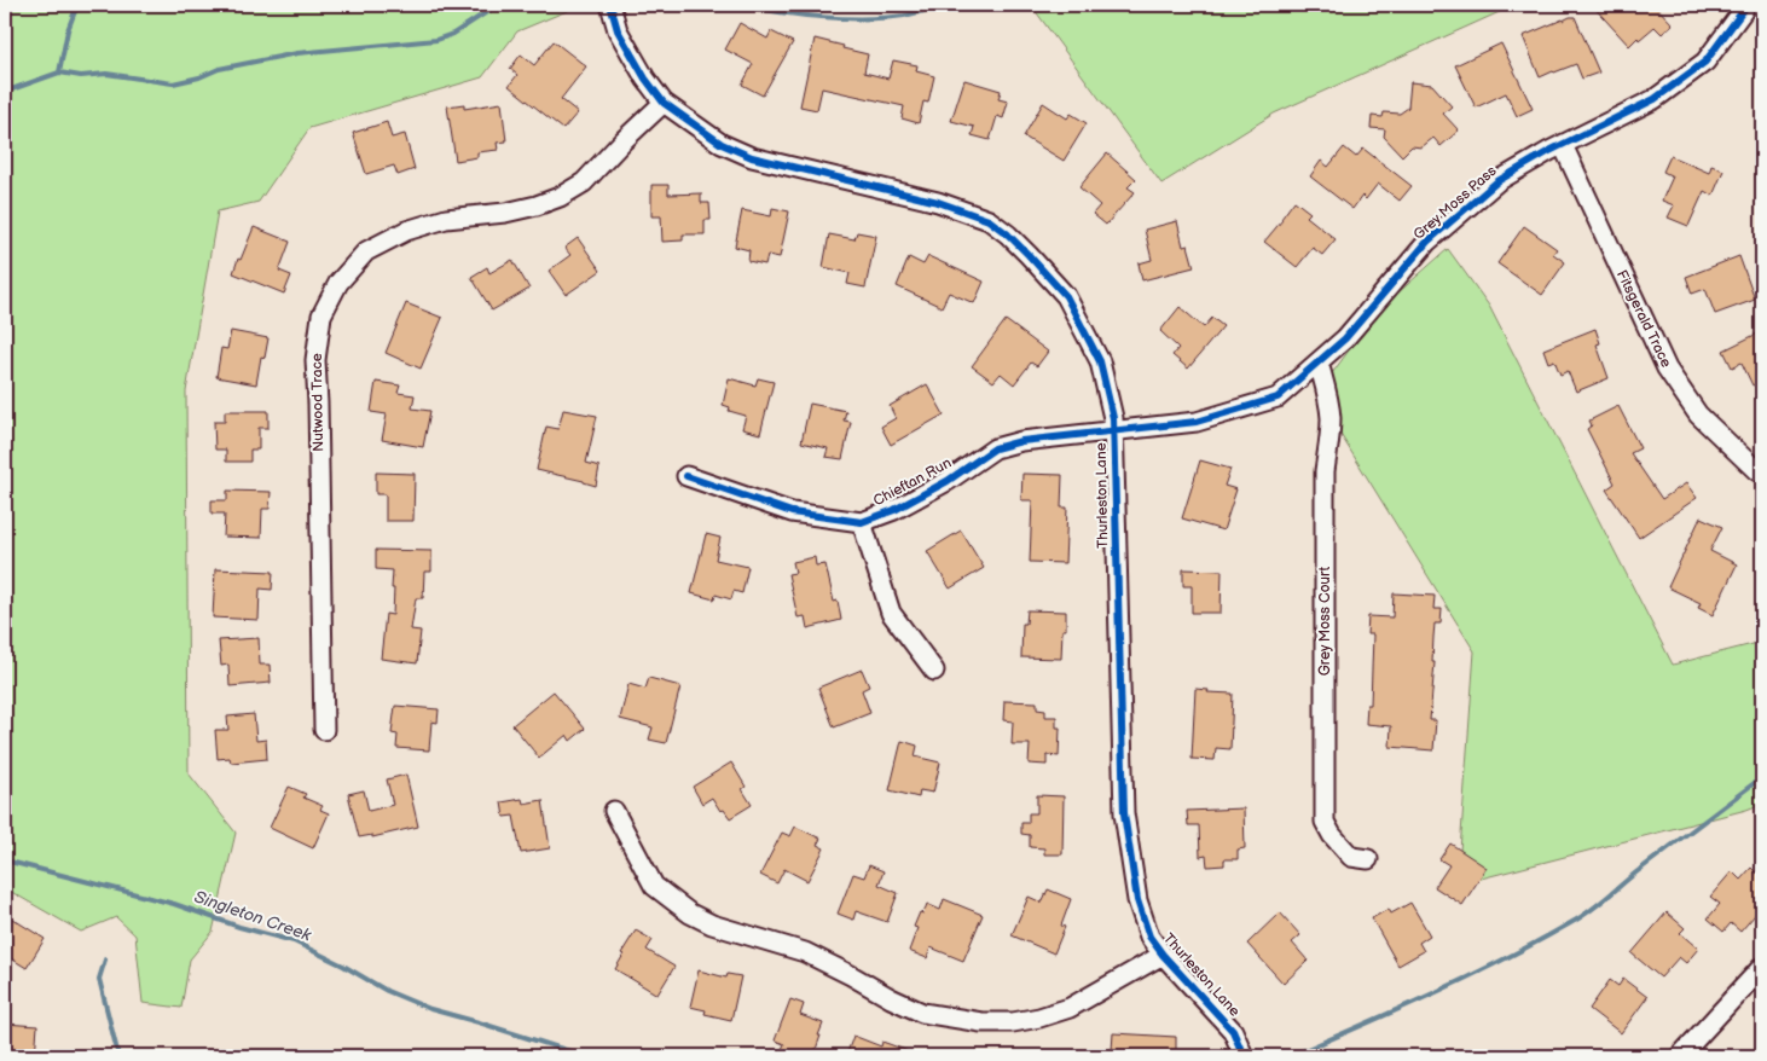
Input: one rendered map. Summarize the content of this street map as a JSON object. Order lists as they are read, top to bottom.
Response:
{
  "streets": {
    "street": [
      "Grey Moss Pass",
      "Fitsgerald Trace",
      "Nutwood Trace",
      "Chieftan Run",
      "Thurleston Lane",
      "Grey Moss Court"
    ]
  },
  "crossings": [
    ["Grey Moss Pass", "Fitsgerald Trace"],
    ["Grey Moss Pass", "Chieftan Run"],
    ["Grey Moss Pass", "Thurleston Lane"],
    ["Grey Moss Pass", "Grey Moss Court"],
    ["Nutwood Trace", "Thurleston Lane"],
    ["Chieftan Run", "Thurleston Lane"]
  ],
  "water": ["Singleton Creek"]
}
